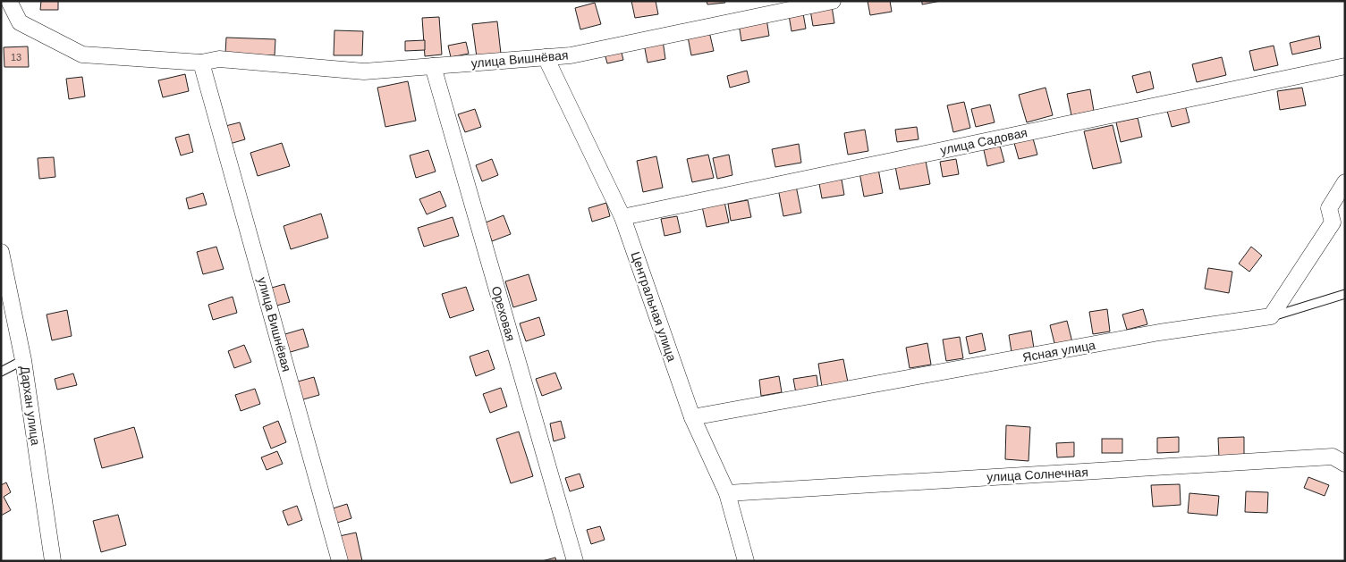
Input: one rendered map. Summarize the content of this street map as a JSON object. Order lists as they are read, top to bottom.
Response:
{
  "streets": {
    "street": [
      "улица Вишнёвая",
      "улица Садовая",
      "Центральная улица",
      "Ореховая",
      "Ясная улица",
      "Дархан улица",
      "улица Солнечная"
    ]
  },
  "crossings": [
    ["улица Вишнёвая", "Центральная улица"],
    ["улица Вишнёвая", "Ореховая"],
    ["улица Садовая", "Центральная улица"],
    ["Центральная улица", "Ясная улица"],
    ["Центральная улица", "улица Солнечная"]
  ],
  "house_numbers": ["13"]
}
